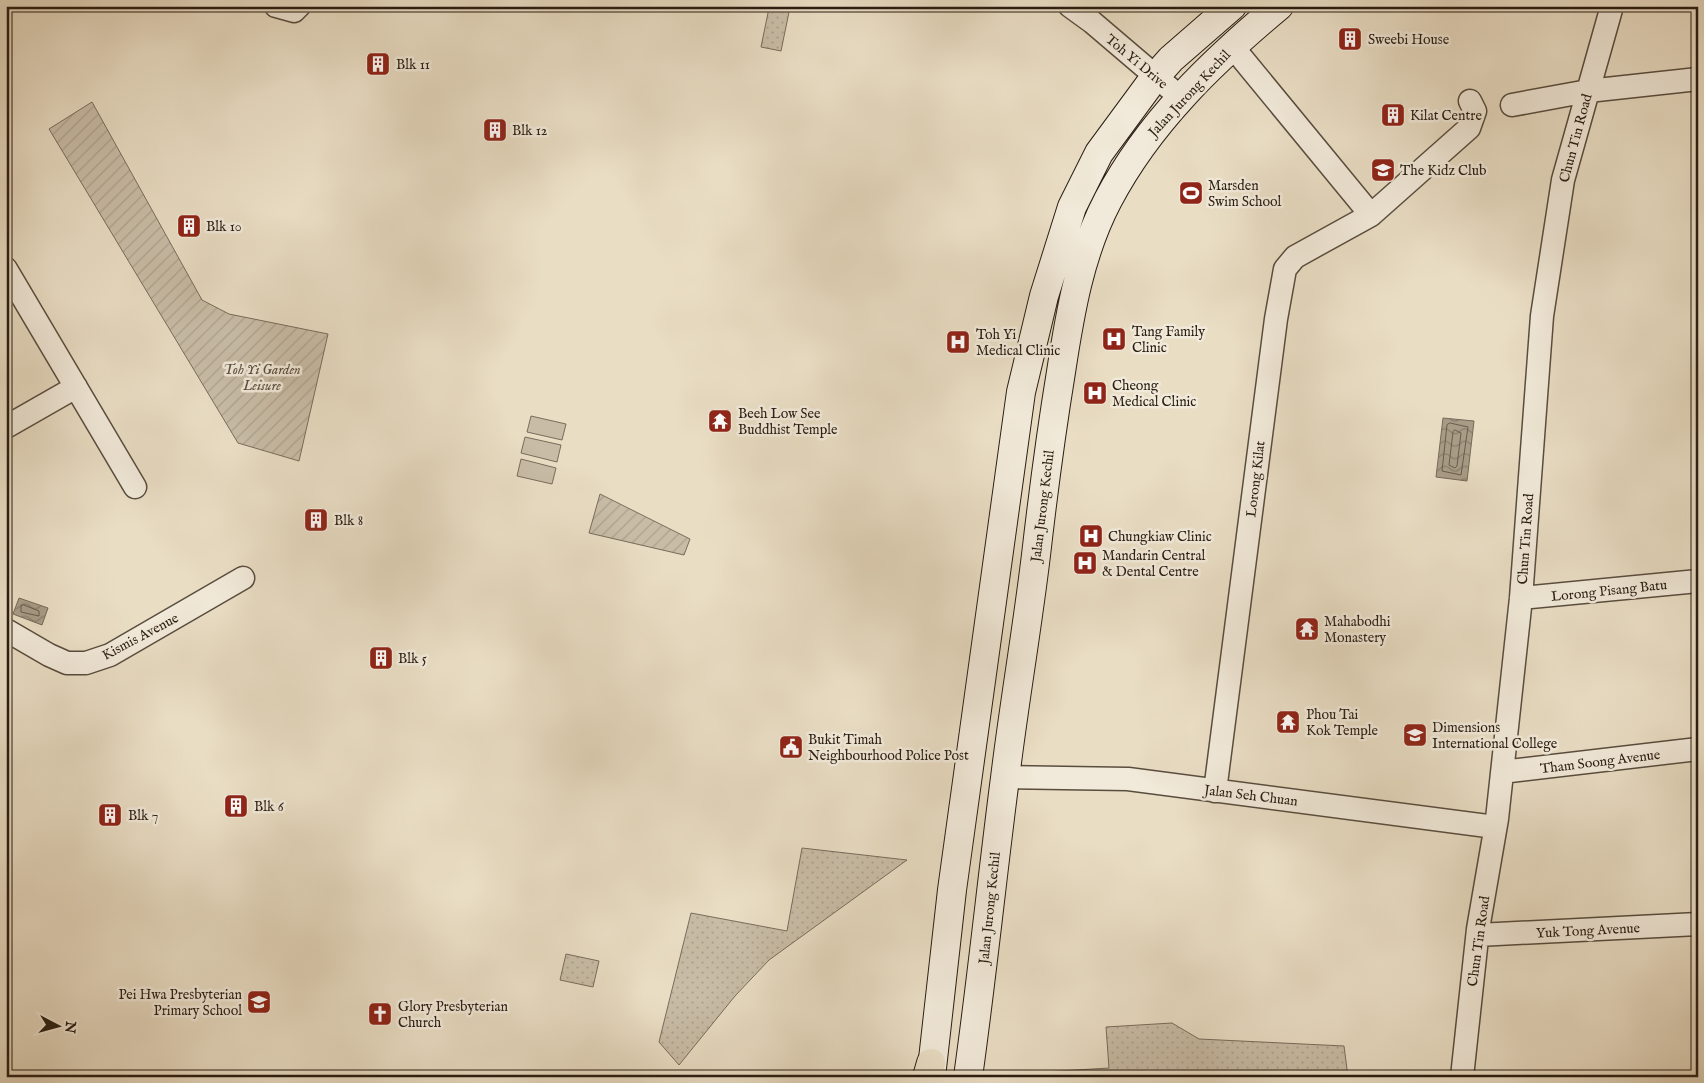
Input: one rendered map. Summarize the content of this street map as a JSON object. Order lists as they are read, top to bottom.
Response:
{
  "streets": {
    "main road": ["Jalan Jurong Kechil"],
    "street": [
      "Toh Yi Drive",
      "Chun Tin Road",
      "Lorong Kilat",
      "Lorong Pisang Batu",
      "Kismis Avenue",
      "Tham Soong Avenue",
      "Jalan Seh Chuan",
      "Yuk Tong Avenue"
    ]
  },
  "crossings": [
    ["Toh Yi Drive", "Jalan Jurong Kechil"],
    ["Jalan Jurong Kechil", "Jalan Seh Chuan"],
    ["Chun Tin Road", "Lorong Pisang Batu"],
    ["Chun Tin Road", "Tham Soong Avenue"],
    ["Chun Tin Road", "Jalan Seh Chuan"],
    ["Chun Tin Road", "Yuk Tong Avenue"],
    ["Lorong Kilat", "Jalan Seh Chuan"]
  ],
  "parks": ["Toh Yi Garden Leisure"],
  "places": {
    "building": [
      "Sweebi House",
      "Blk 11",
      "Kilat Centre",
      "Blk 12",
      "Blk 10",
      "Blk 8",
      "Blk 5",
      "Blk 6",
      "Blk 7"
    ],
    "school or university": ["The Kidz Club", "Dimensions International College", "Pei Hwa Presbyterian Primary School"],
    "sports": ["Marsden Swim School"],
    "hospital": [
      "Tang Family Clinic",
      "Toh Yi Medical Clinic",
      "Cheong Medical Clinic",
      "Chungkiaw Clinic",
      "Mandarin Central & Dental Centre"
    ],
    "temple": ["Beeh Low See Buddhist Temple", "Mahabodhi Monastery", "Phou Tai Kok Temple"],
    "public building": ["Bukit Timah Neighbourhood Police Post"],
    "church": ["Glory Presbyterian Church"]
  },
  "north": "right"
}
